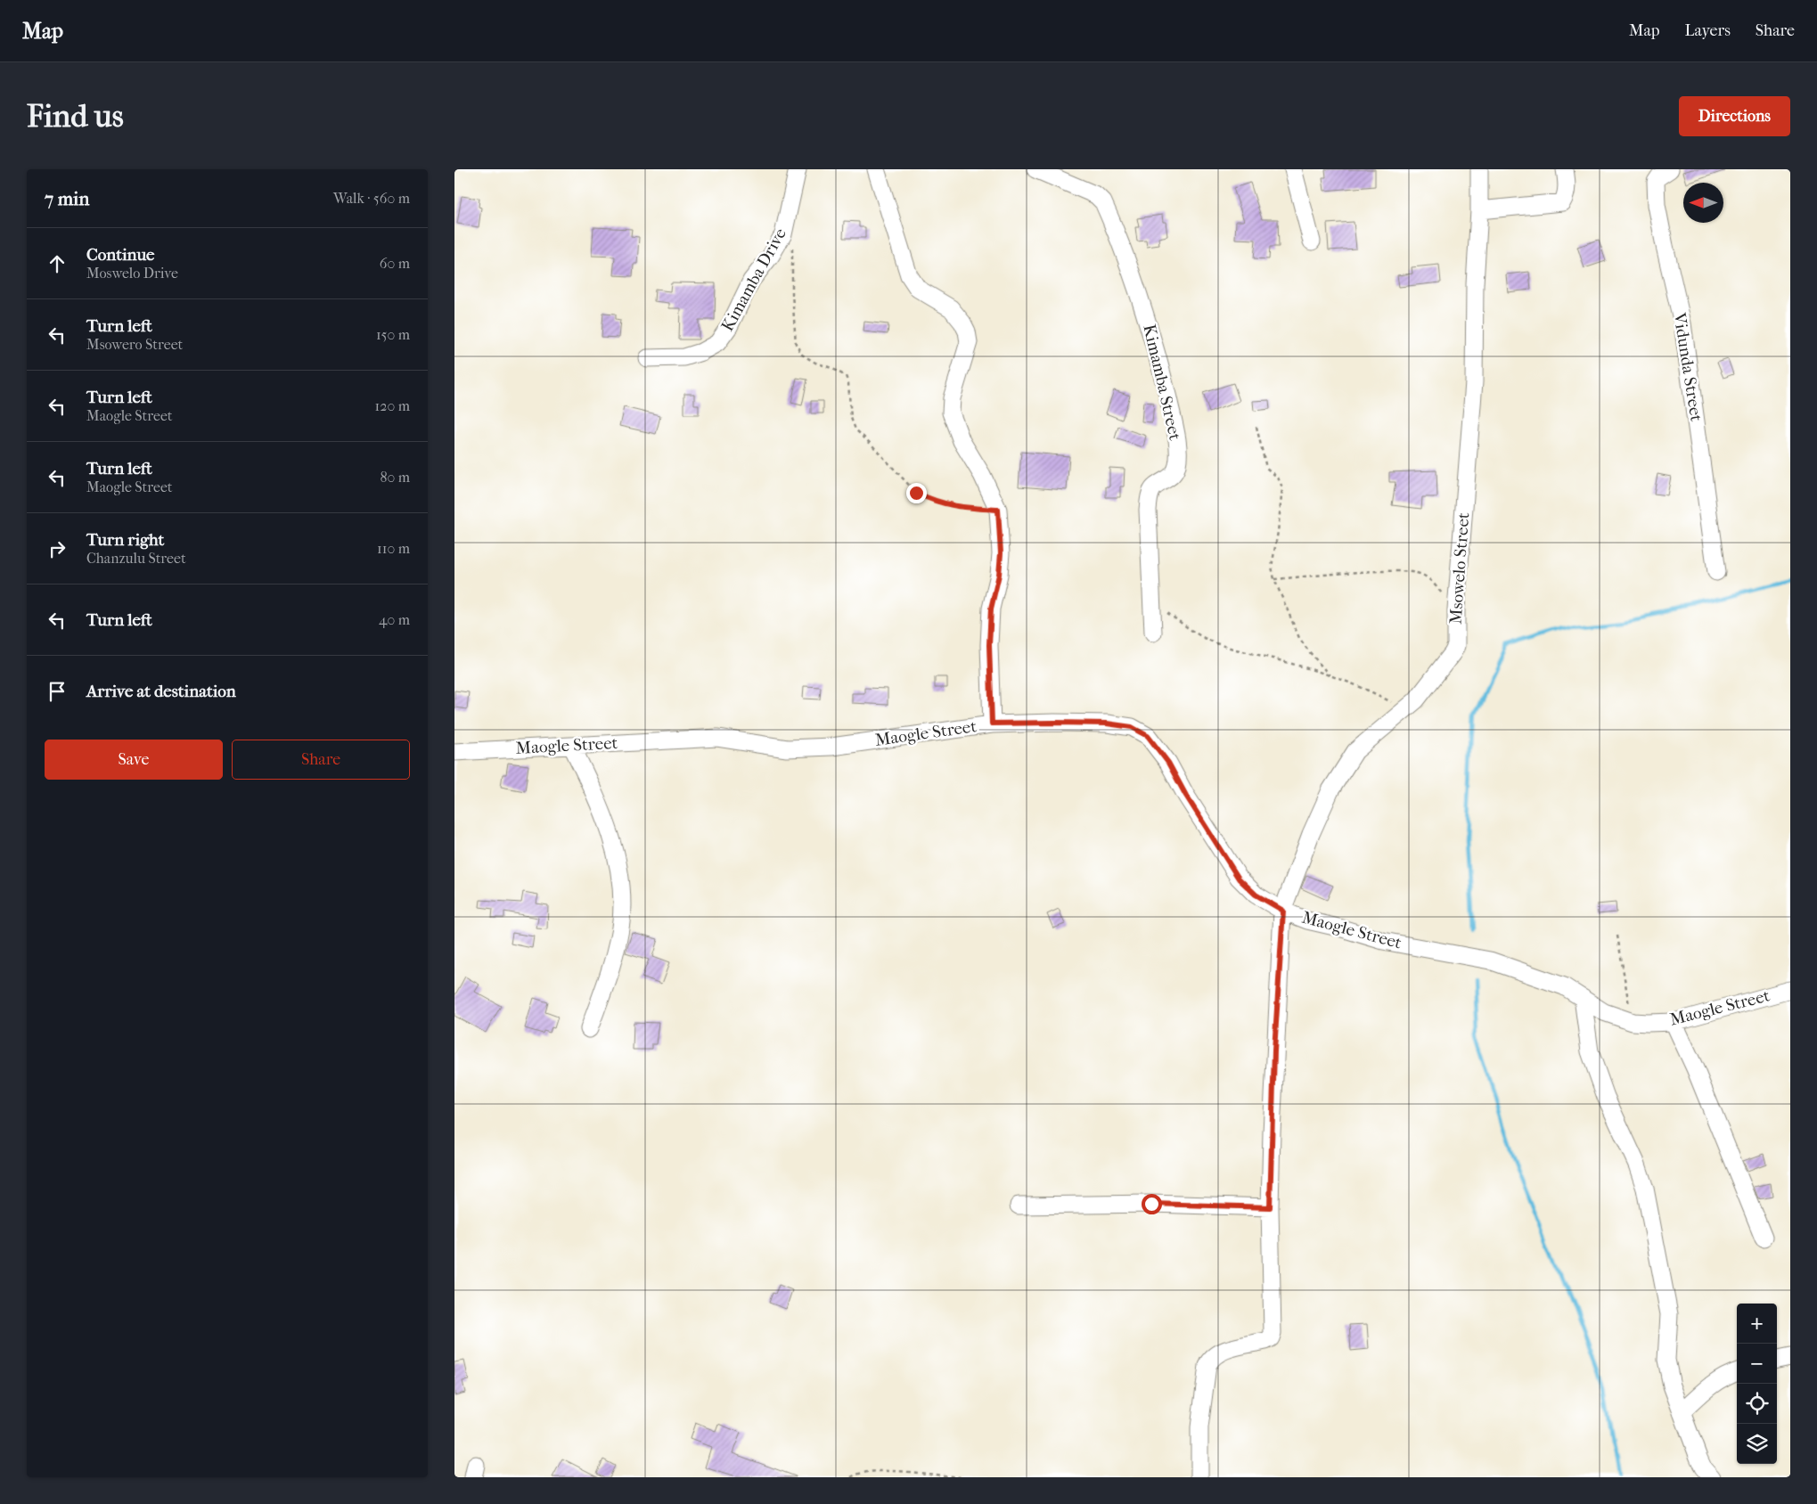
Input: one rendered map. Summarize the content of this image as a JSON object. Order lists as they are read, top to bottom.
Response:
{
  "streets": {
    "street": [
      "Kimamba Drive",
      "Vidunda Street",
      "Kimamba Street",
      "Msowelo Street",
      "Maogle Street"
    ]
  },
  "crossings": [
    ["Msowelo Street", "Maogle Street"]
  ],
  "north": "left",
  "page": {
    "header": "Map",
    "nav": ["Map", "Layers", "Share"],
    "buttons": [
      "Directions",
      ["Save", "Share"]
    ],
    "title": "Find us",
    "heading": ["7 min", "Walk · 560 m"],
    "list": [
      ["Continue", "Moswelo Drive", "60 m"],
      ["Turn left", "Msowero Street", "150 m"],
      ["Turn left", "Maogle Street", "120 m"],
      ["Turn left", "Maogle Street", "80 m"],
      ["Turn right", "Chanzulu Street", "110 m"],
      ["Turn left", "40 m"],
      "Arrive at destination"
    ],
    "map_buttons": ["+", "−"]
  }
}
